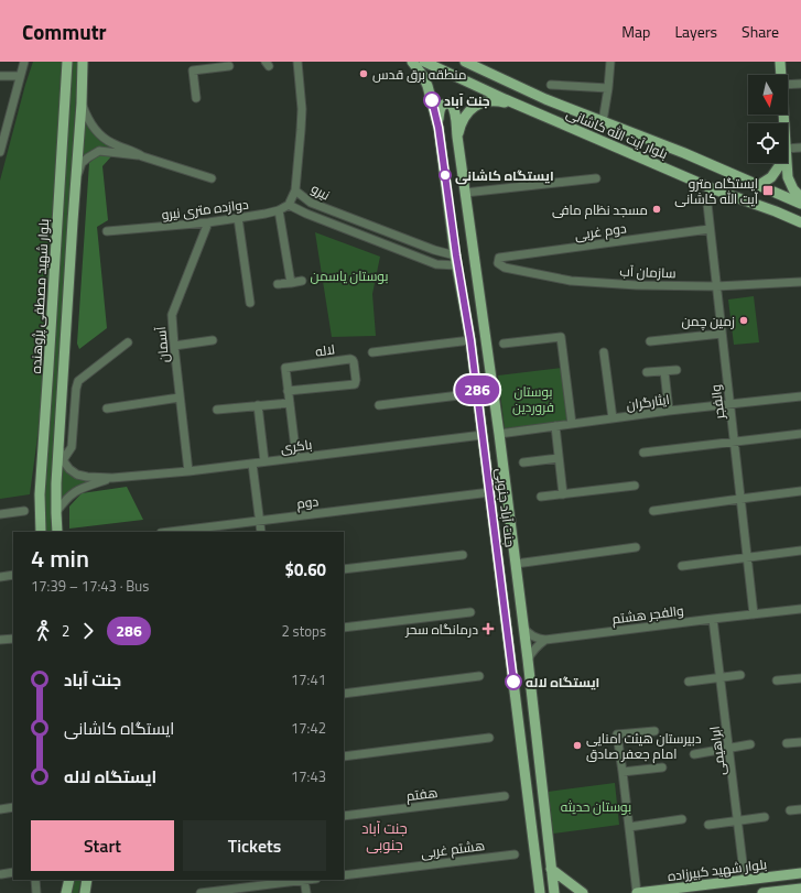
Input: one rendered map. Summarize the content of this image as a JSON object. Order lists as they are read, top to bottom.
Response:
{
  "streets": {
    "main road": [
      "بلوار آیت الله کاشانی",
      "بلوار شهید مصطفی پژوهنده",
      "جنت آباد جنوبی",
      "بلوار شهید کبیرزاده"
    ],
    "street": [
      "نیرو",
      "دوازده متری نیرو",
      "دوم غربی",
      "سازمان آب",
      "آسمان",
      "لاله",
      "ایثارگران",
      "والفجر",
      "باکری",
      "دوم",
      "والفجر هشتم",
      "ابراهیمی",
      "هفتم",
      "هشتم غربی"
    ]
  },
  "crossings": [
    ["بلوار آیت الله کاشانی", "والفجر"],
    ["نیرو", "دوازده متری نیرو"],
    ["نیرو", "جنت آباد جنوبی"],
    ["دوازده متری نیرو", "آسمان"],
    ["دوم غربی", "سازمان آب"],
    ["دوم غربی", "والفجر"],
    ["سازمان آب", "والفجر"],
    ["بلوار شهید مصطفی پژوهنده", "باکری"],
    ["آسمان", "باکری"],
    ["لاله", "باکری"],
    ["ایثارگران", "والفجر"],
    ["ایثارگران", "جنت آباد جنوبی"],
    ["والفجر", "والفجر هشتم"],
    ["باکری", "جنت آباد جنوبی"],
    ["دوم", "جنت آباد جنوبی"],
    ["والفجر هشتم", "ابراهیمی"],
    ["ابراهیمی", "بلوار شهید کبیرزاده"]
  ],
  "districts": ["جنت‌ آباد جنوبی"],
  "parks": ["بوستان یاسمن", "بوستان فروردین", "بوستان حدیثه"],
  "places": {
    "other": [
      "منطقه برق قدس",
      "جنت آباد",
      "ایستگاه کاشانی",
      "مسجد نظام مافی",
      "زمین چمن",
      "ایستگاه لاله",
      "دبیرستان هیئت امنایی امام جعفر صادق"
    ],
    "transit": ["ایستگاه مترو آیت الله کاشانی"],
    "health": ["درمانگاه سحر"]
  },
  "lines": ["bus line 286"],
  "north": "bottom",
  "page": {
    "header": "Commutr",
    "nav": ["Map", "Layers", "Share"],
    "on_map": "286",
    "heading": ["4 min", "17:39 – 17:43 · Bus", "$0.60"],
    "legs": ["2", "286", "2 stops"],
    "list": [
      {
        "name": "جنت آباد",
        "value": "17:41"
      },
      {
        "name": "ایستگاه کاشانی",
        "value": "17:42"
      },
      {
        "name": "ایستگاه لاله",
        "value": "17:43"
      }
    ],
    "buttons": ["Start", "Tickets"]
  }
}
